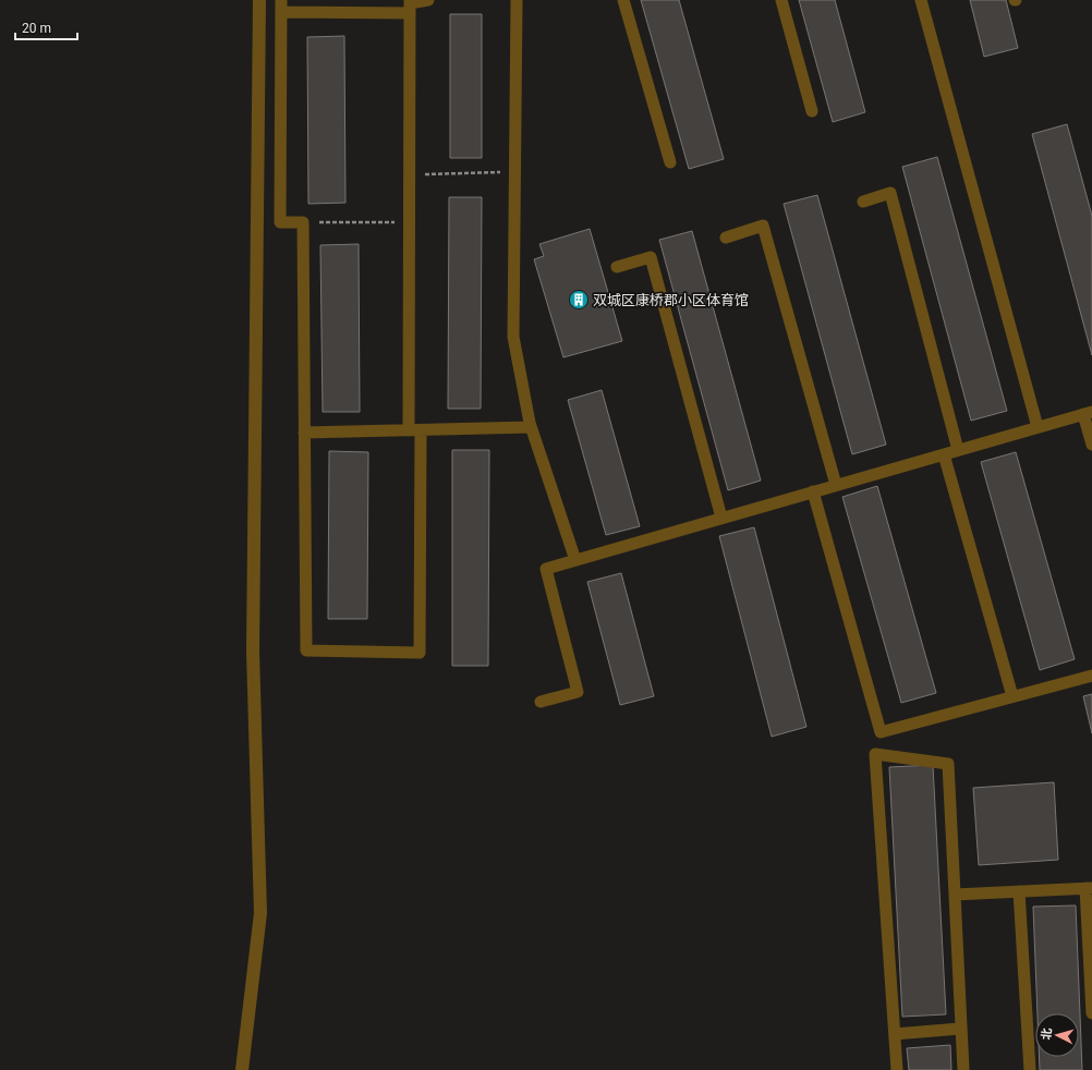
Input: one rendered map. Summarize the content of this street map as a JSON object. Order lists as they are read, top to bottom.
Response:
{
  "places": {
    "building": ["双城区康桥郡小区体育馆"]
  },
  "scale_bar": "20 m",
  "north": "left"
}
